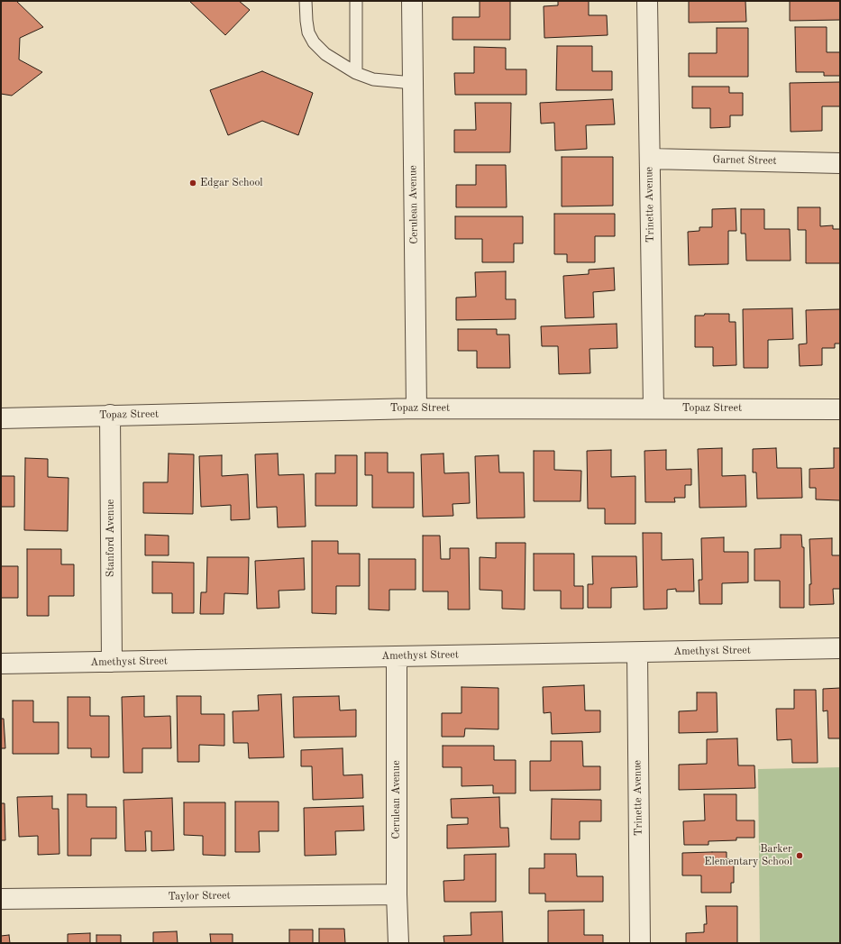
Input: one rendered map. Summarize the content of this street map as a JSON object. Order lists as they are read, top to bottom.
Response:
{
  "streets": {
    "street": [
      "Garnet Street",
      "Cerulean Avenue",
      "Trinette Avenue",
      "Topaz Street",
      "Stanford Avenue",
      "Amethyst Street",
      "Taylor Street"
    ]
  },
  "crossings": [
    ["Garnet Street", "Trinette Avenue"],
    ["Cerulean Avenue", "Topaz Street"],
    ["Cerulean Avenue", "Amethyst Street"],
    ["Cerulean Avenue", "Taylor Street"],
    ["Trinette Avenue", "Topaz Street"],
    ["Trinette Avenue", "Amethyst Street"],
    ["Topaz Street", "Stanford Avenue"],
    ["Stanford Avenue", "Amethyst Street"]
  ],
  "places": ["Edgar School", "Barker Elementary School"]
}
